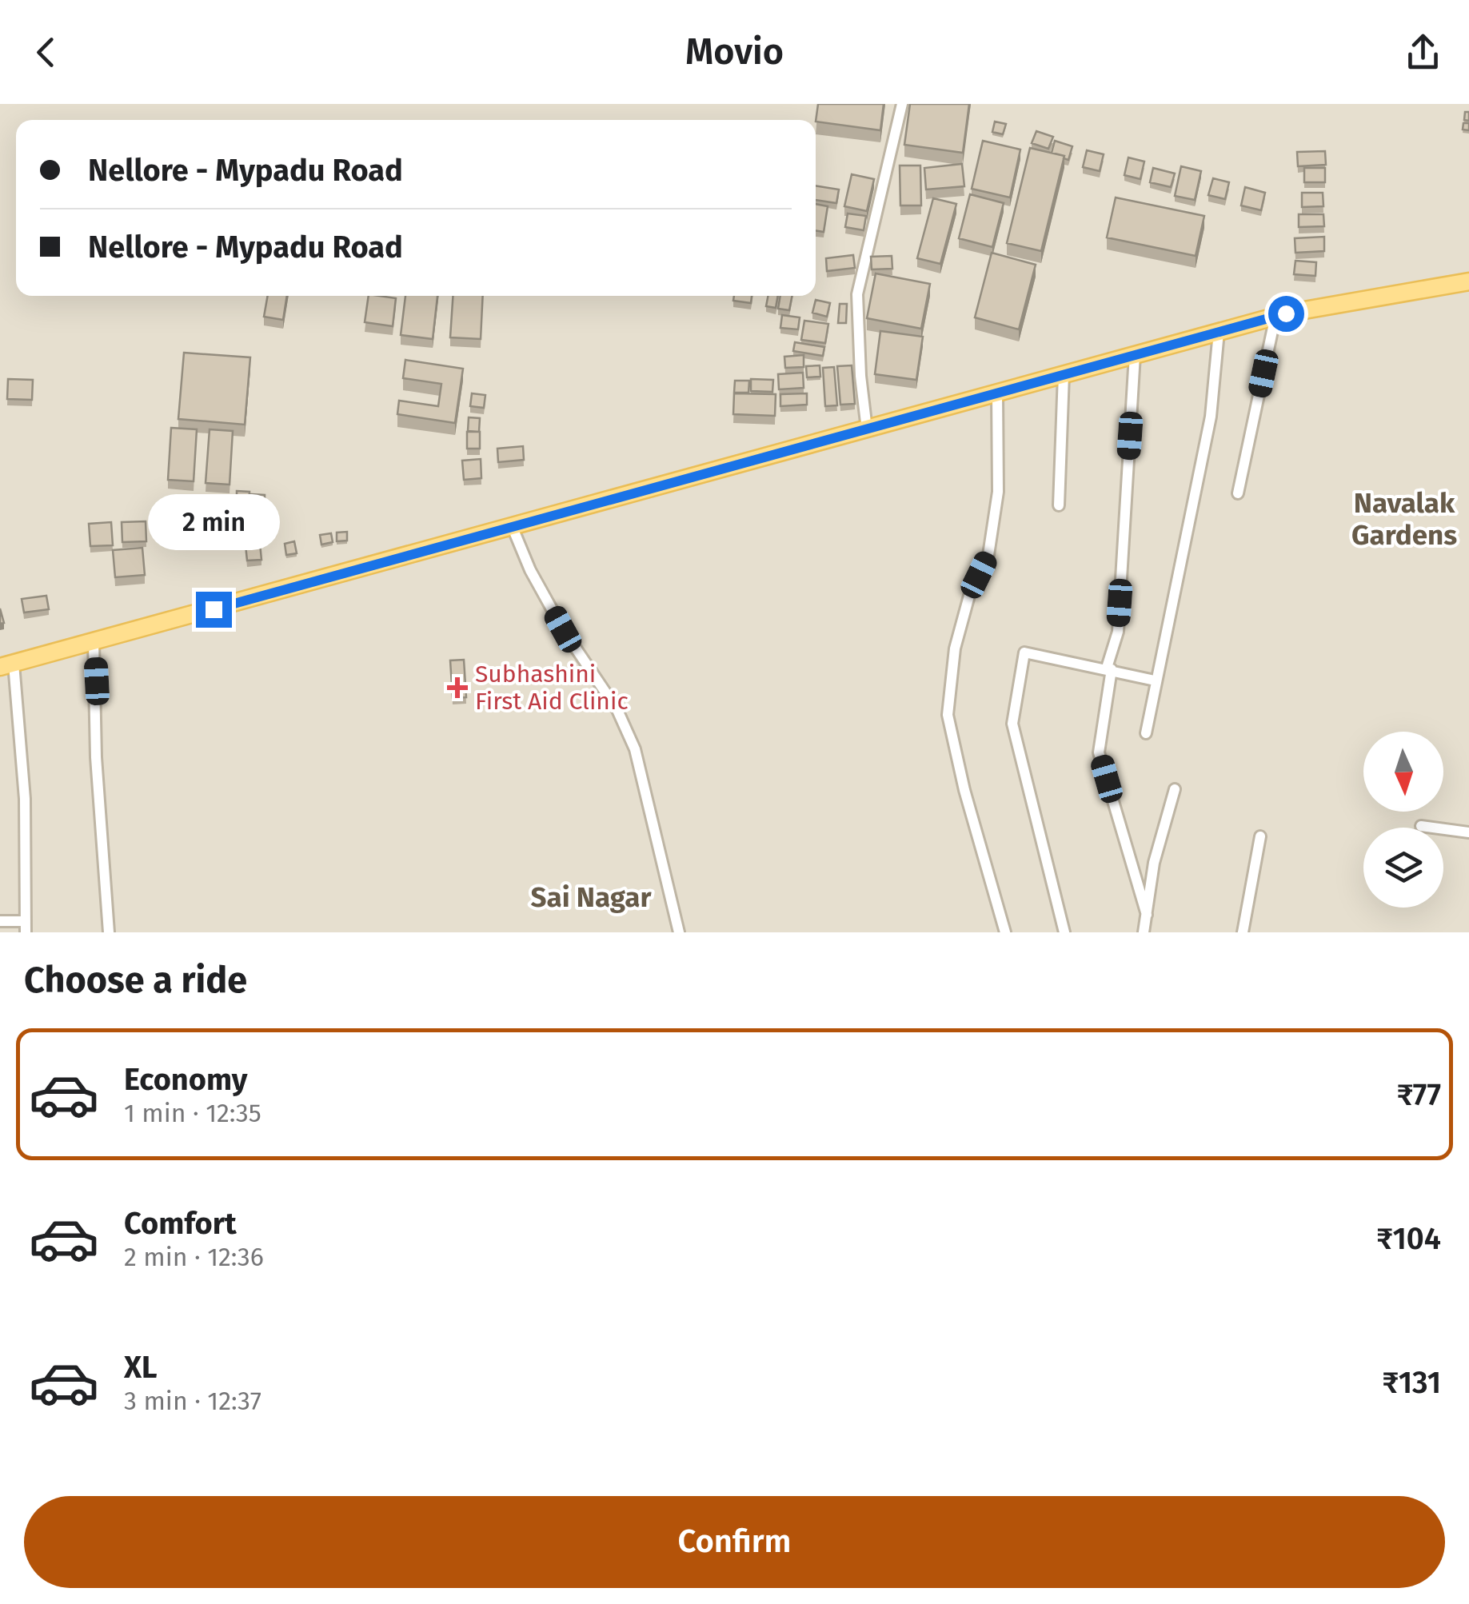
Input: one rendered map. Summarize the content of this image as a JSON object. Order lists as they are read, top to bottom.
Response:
{
  "districts": ["Navalak Gardens", "Sai Nagar"],
  "places": {
    "health": ["Subhashini First Aid Clinic"]
  },
  "north": "bottom",
  "page": {
    "header": "Movio",
    "banner": ["Nellore - Mypadu Road", "Nellore - Mypadu Road"],
    "bubble": "2 min",
    "heading": "Choose a ride",
    "list": [
      {
        "name": "Economy",
        "note": "1 min · 12:35",
        "value": "₹77"
      },
      {
        "name": "Comfort",
        "note": "2 min · 12:36",
        "value": "₹104"
      },
      {
        "name": "XL",
        "note": "3 min · 12:37",
        "value": "₹131"
      }
    ],
    "buttons": "Confirm"
  }
}
